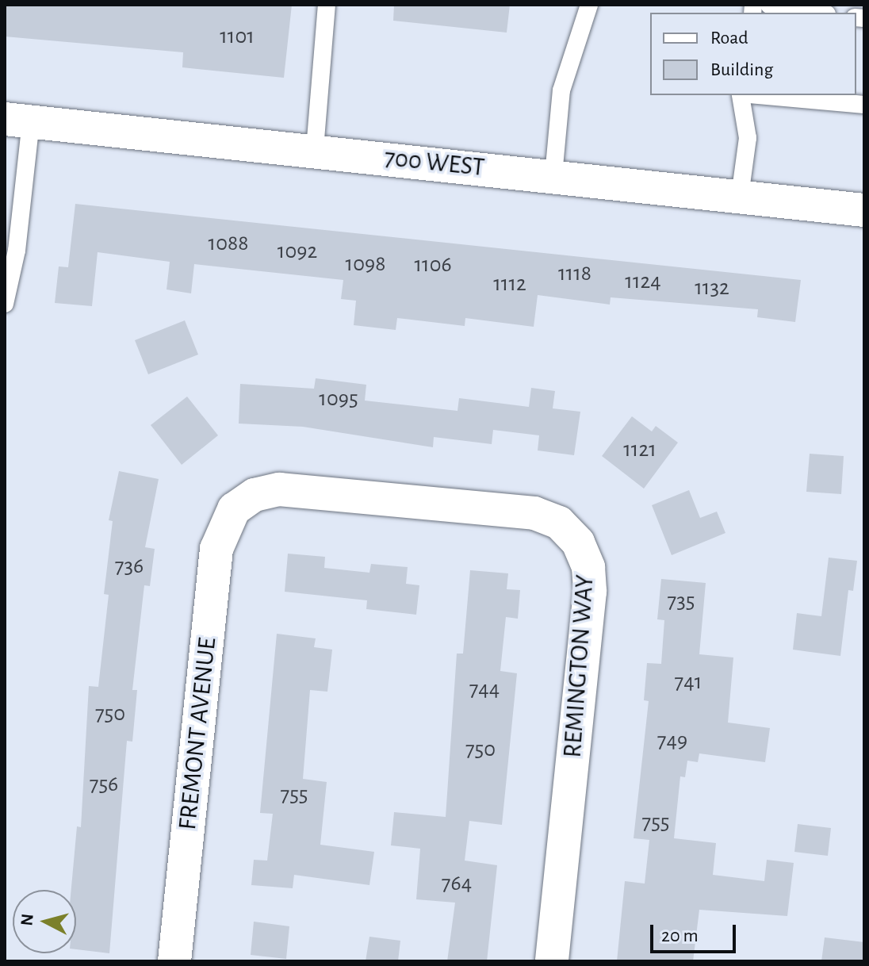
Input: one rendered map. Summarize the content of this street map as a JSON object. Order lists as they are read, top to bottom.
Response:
{
  "streets": {
    "street": ["700 WEST", "REMINGTON WAY", "FREMONT AVENUE"]
  },
  "crossings": [
    ["REMINGTON WAY", "FREMONT AVENUE"]
  ],
  "house_numbers": [
    "1101",
    "1088",
    "1092",
    "1098",
    "1106",
    "1118",
    "1124",
    "1112",
    "1132",
    "1095",
    "1121",
    "736",
    "735",
    "741",
    "744",
    "750",
    "749",
    "750",
    "756",
    "755",
    "755",
    "764"
  ],
  "legend": ["Road", "Building"],
  "scale_bar": "20 m",
  "north": "left"
}
